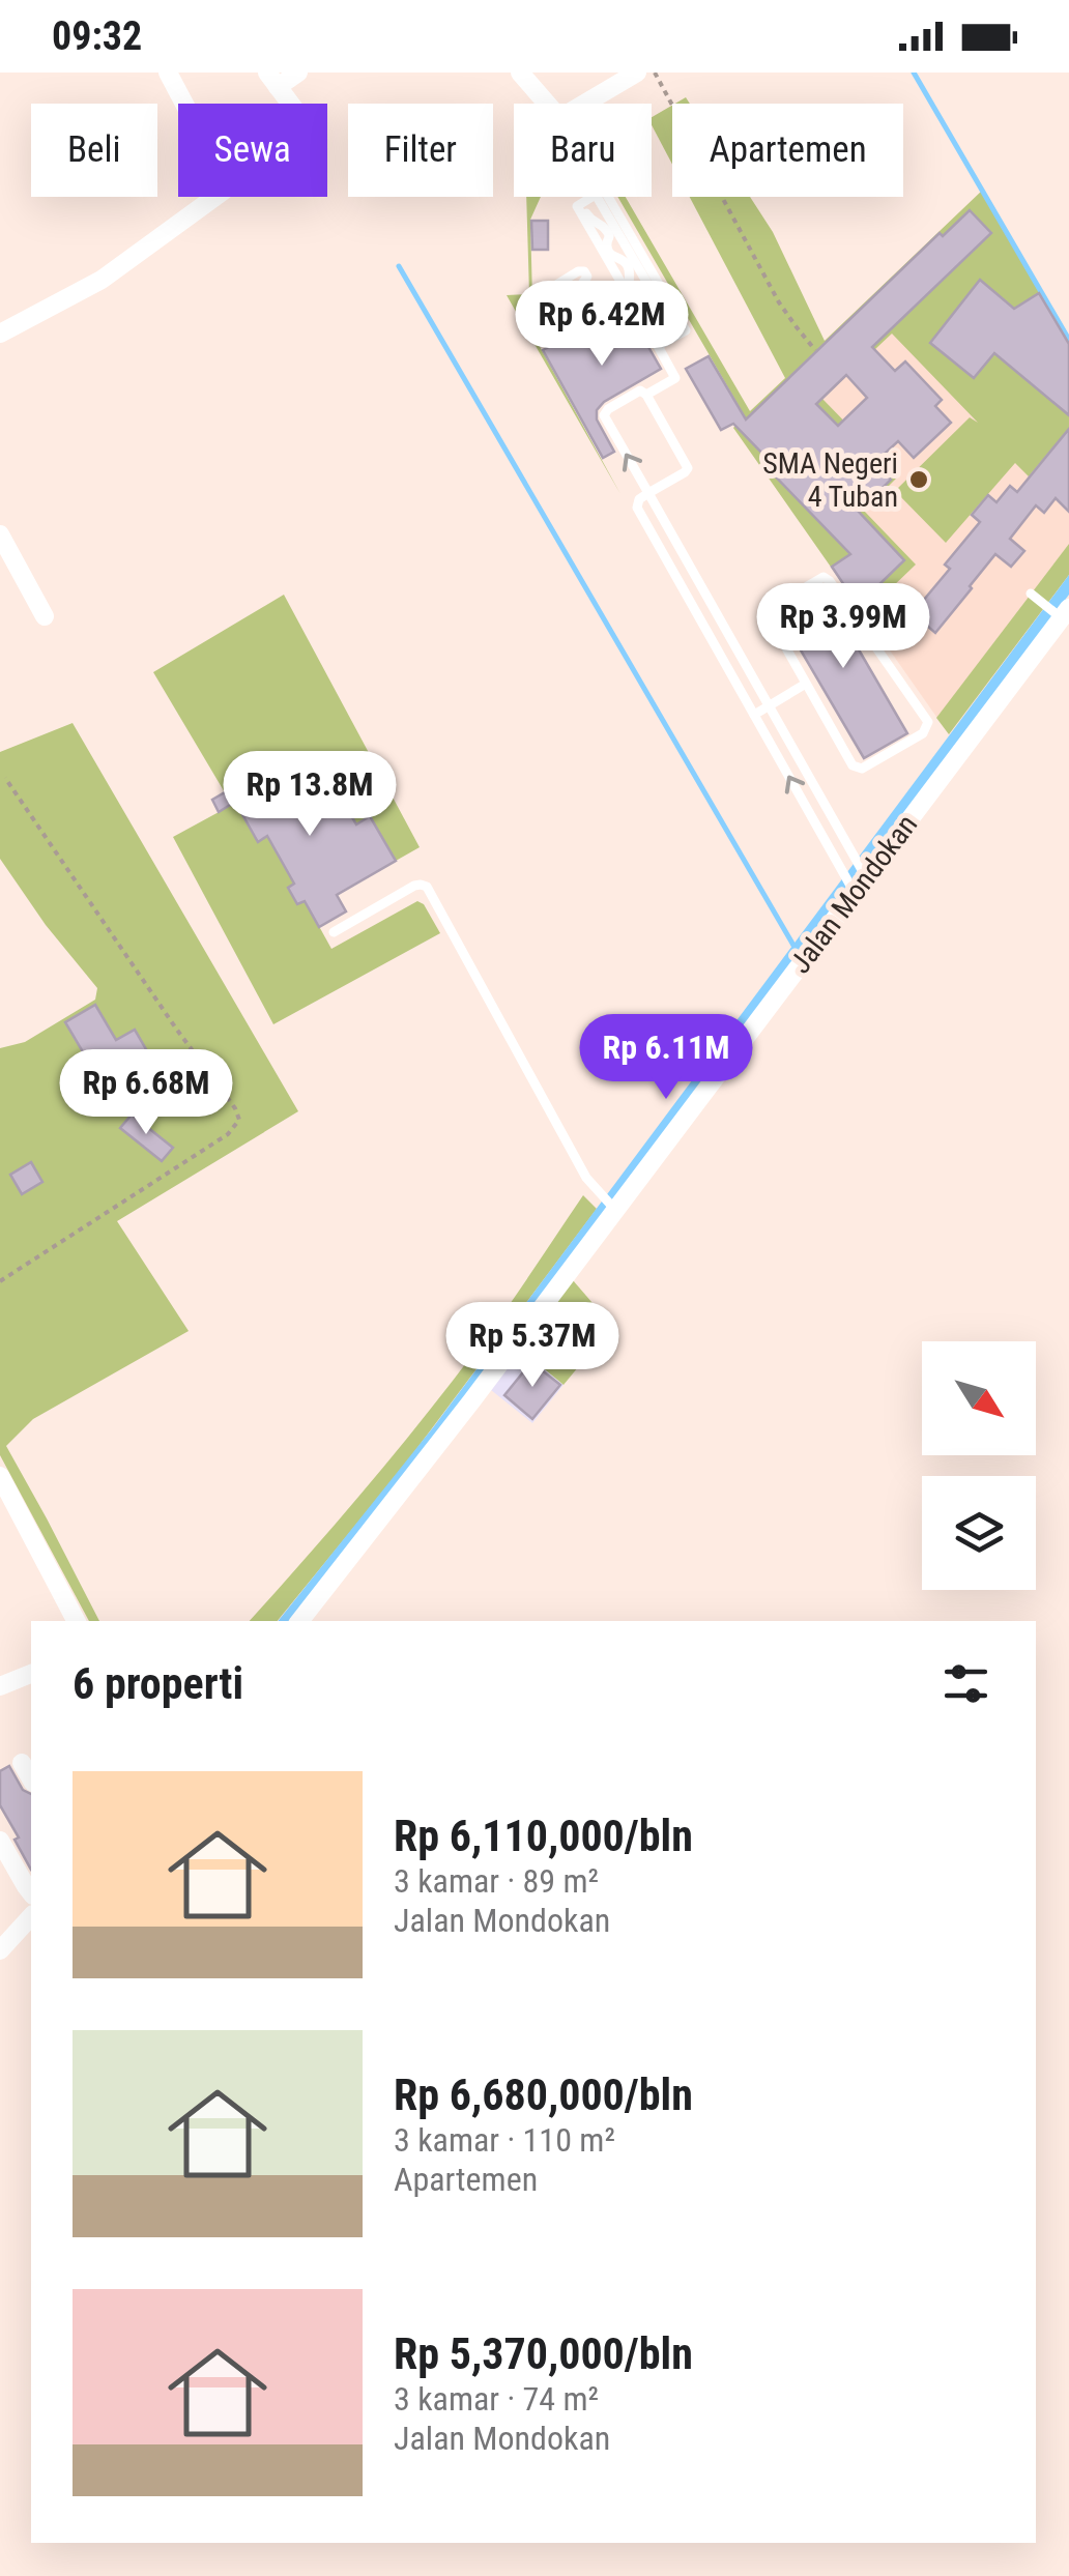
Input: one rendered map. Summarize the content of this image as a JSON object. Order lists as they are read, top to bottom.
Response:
{
  "streets": {
    "street": ["Jalan Mondokan"]
  },
  "places": ["SMA Negeri 4 Tuban"],
  "north": "bottom right",
  "page": {
    "status": "09:32",
    "chip": [
      "Beli",
      "Sewa",
      "Filter",
      "Baru",
      "Apartemen"
    ],
    "price": [
      "Rp 6.42M",
      "Rp 3.99M",
      "Rp 13.8M",
      "Rp 6.11M",
      "Rp 6.68M",
      "Rp 5.37M"
    ],
    "heading": "6 properti",
    "list": [
      {
        "name": "Rp 6,110,000/bln",
        "note": "3 kamar · 89 m² · Jalan Mondokan"
      },
      {
        "name": "Rp 6,680,000/bln",
        "note": "3 kamar · 110 m² · Apartemen"
      },
      {
        "name": "Rp 5,370,000/bln",
        "note": "3 kamar · 74 m² · Jalan Mondokan"
      }
    ]
  }
}
